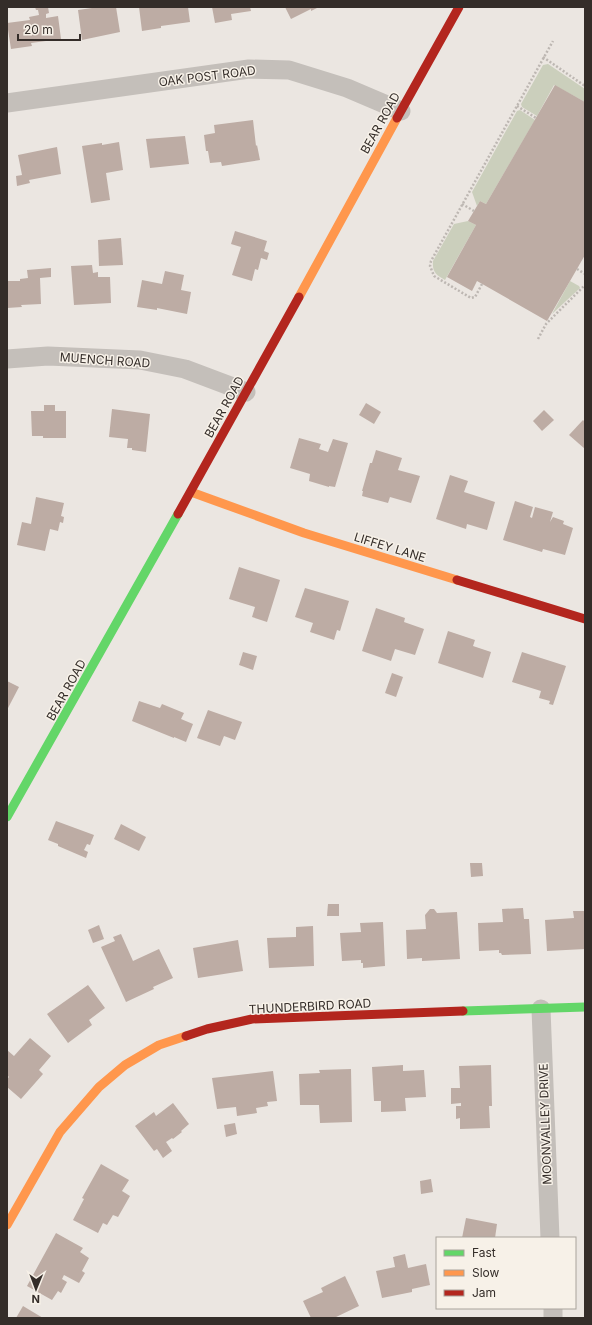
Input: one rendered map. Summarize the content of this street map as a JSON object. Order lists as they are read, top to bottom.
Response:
{
  "streets": {
    "street": [
      "OAK POST ROAD",
      "BEAR ROAD",
      "MUENCH ROAD",
      "LIFFEY LANE",
      "THUNDERBIRD ROAD",
      "MOONVALLEY DRIVE"
    ]
  },
  "crossings": [
    ["OAK POST ROAD", "BEAR ROAD"],
    ["BEAR ROAD", "MUENCH ROAD"],
    ["BEAR ROAD", "LIFFEY LANE"],
    ["THUNDERBIRD ROAD", "MOONVALLEY DRIVE"]
  ],
  "legend": ["Fast", "Slow", "Jam"],
  "scale_bar": "20 m",
  "north": "bottom"
}
